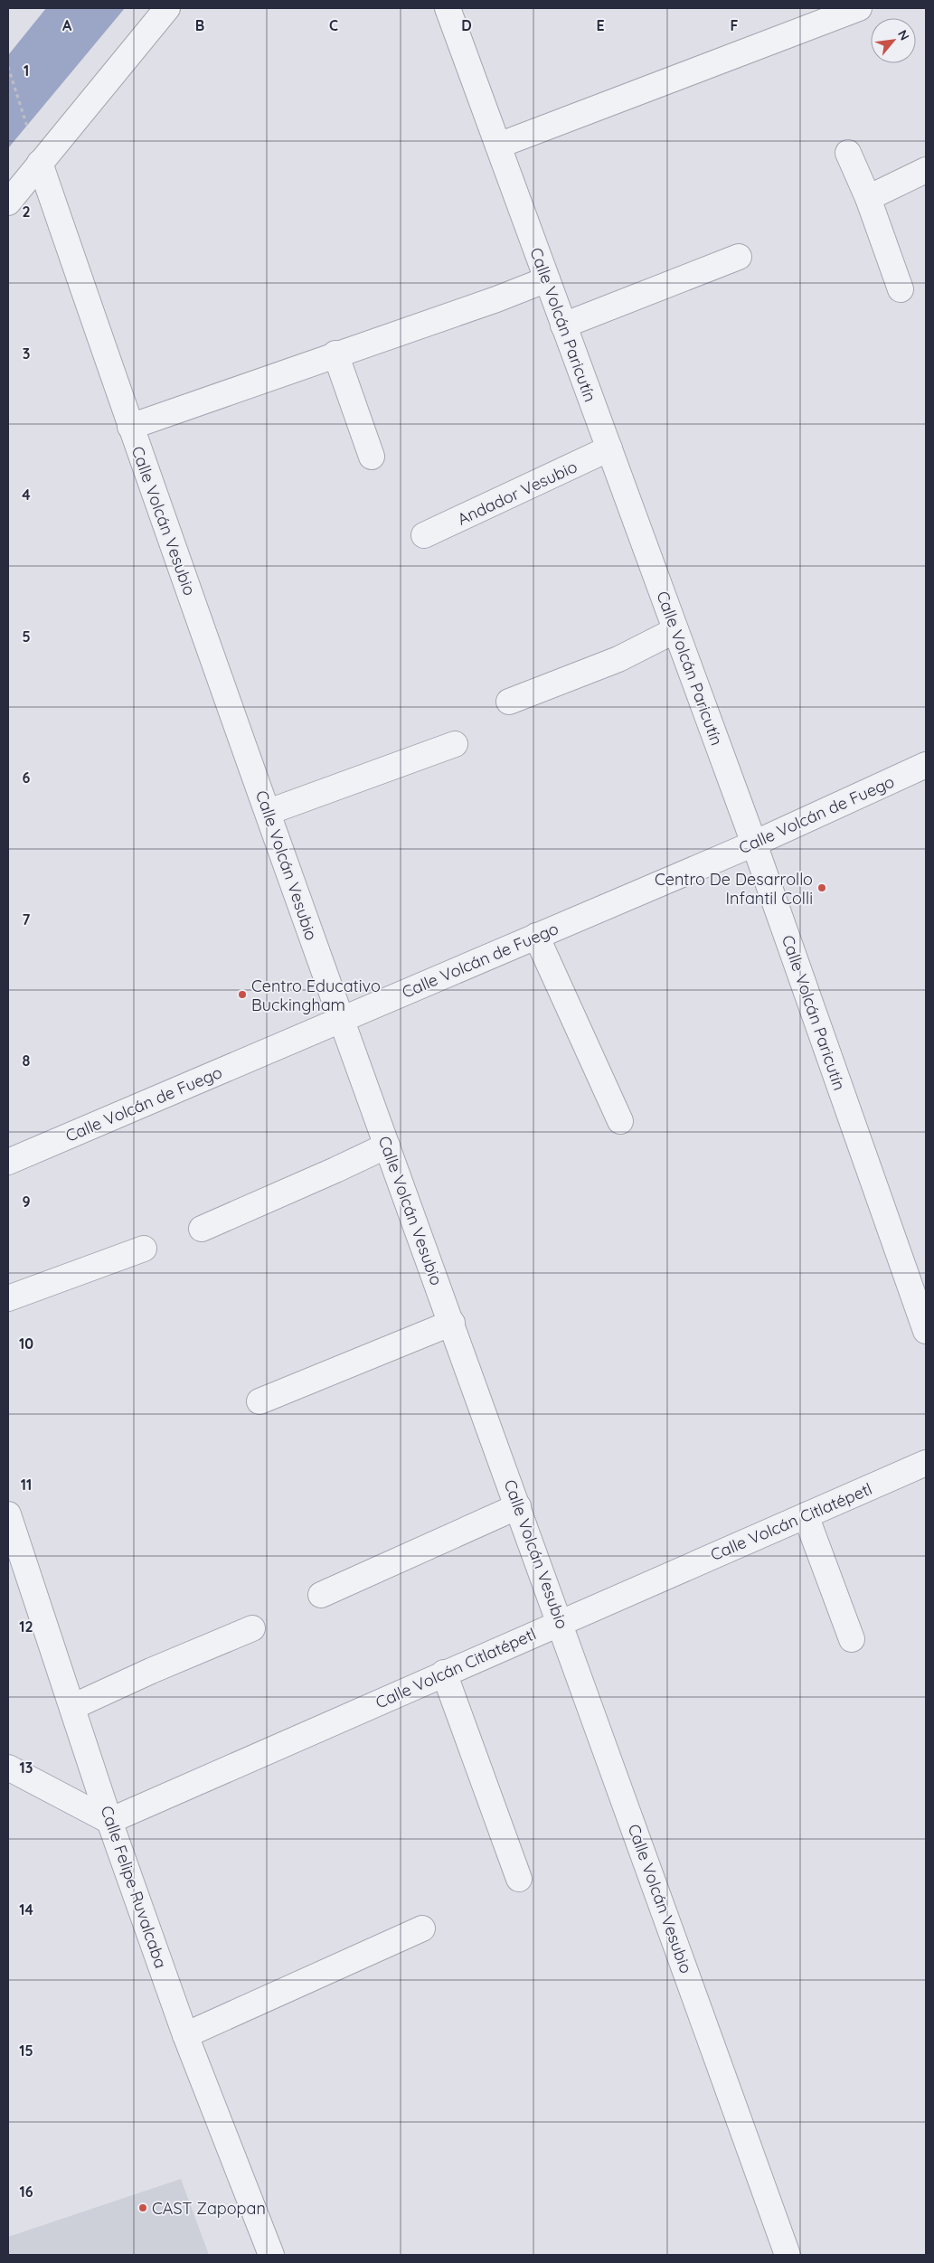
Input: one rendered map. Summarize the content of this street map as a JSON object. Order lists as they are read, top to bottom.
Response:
{
  "streets": {
    "street": [
      "Calle Volcán Paricutín",
      "Andador Vesubio",
      "Calle Volcán Vesubio",
      "Calle Volcán de Fuego",
      "Calle Volcán Citlatépetl",
      "Calle Felipe Ruvalcaba"
    ]
  },
  "crossings": [
    ["Calle Volcán Paricutín", "Andador Vesubio"],
    ["Calle Volcán Paricutín", "Calle Volcán de Fuego"],
    ["Calle Volcán Vesubio", "Calle Volcán de Fuego"],
    ["Calle Volcán Vesubio", "Calle Volcán Citlatépetl"],
    ["Calle Volcán Citlatépetl", "Calle Felipe Ruvalcaba"]
  ],
  "places": ["Centro De Desarrollo Infantil Colli", "Centro Educativo Buckingham", "CAST Zapopan"],
  "north": "top right",
  "grid": {
    "columns": [
      "A",
      "B",
      "C",
      "D",
      "E",
      "F"
    ],
    "rows": [
      "1",
      "2",
      "3",
      "4",
      "5",
      "6",
      "7",
      "8",
      "9",
      "10",
      "11",
      "12",
      "13",
      "14",
      "15",
      "16"
    ]
  }
}
